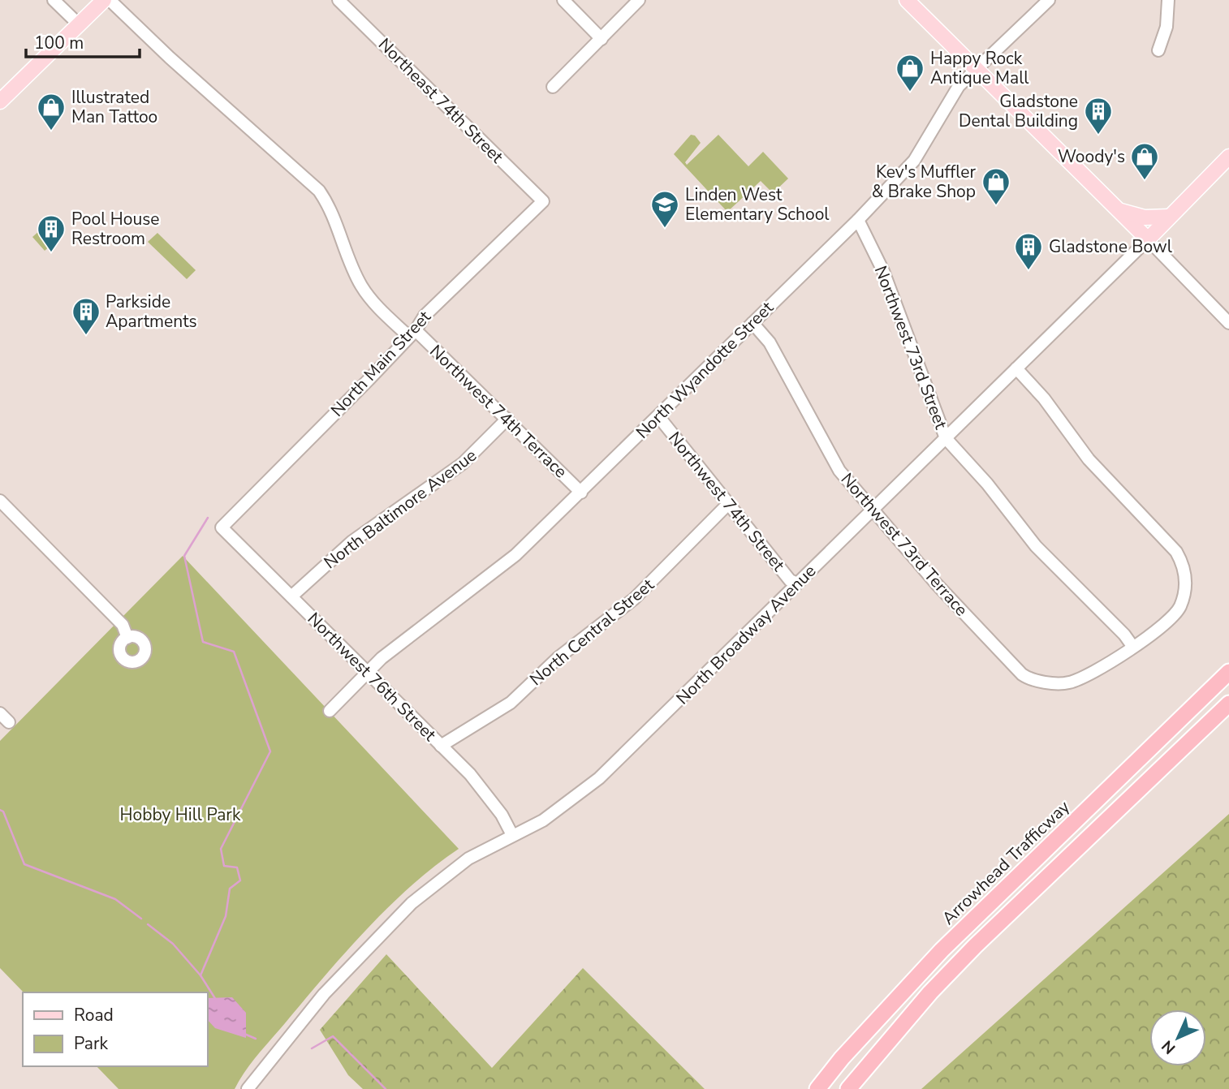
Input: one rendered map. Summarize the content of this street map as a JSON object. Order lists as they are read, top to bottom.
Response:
{
  "streets": {
    "highway": ["Arrowhead Trafficway"],
    "main road": ["North Broadway Avenue"],
    "street": [
      "Northeast 74th Street",
      "Northwest 73rd Street",
      "North Main Street",
      "North Wyandotte Street",
      "Northwest 74th Terrace",
      "Northwest 74th Street",
      "North Baltimore Avenue",
      "Northwest 73rd Terrace",
      "North Central Street",
      "Northwest 76th Street"
    ]
  },
  "crossings": [
    ["Northeast 74th Street", "North Main Street"],
    ["Northwest 73rd Street", "North Wyandotte Street"],
    ["Northwest 73rd Street", "Northwest 73rd Terrace"],
    ["Northwest 73rd Street", "North Broadway Avenue"],
    ["North Main Street", "Northwest 74th Terrace"],
    ["North Main Street", "Northwest 76th Street"],
    ["North Wyandotte Street", "Northwest 74th Terrace"],
    ["North Wyandotte Street", "Northwest 74th Street"],
    ["North Wyandotte Street", "Northwest 73rd Terrace"],
    ["North Wyandotte Street", "Northwest 76th Street"],
    ["Northwest 74th Terrace", "North Baltimore Avenue"],
    ["Northwest 74th Street", "North Central Street"],
    ["Northwest 74th Street", "North Broadway Avenue"],
    ["North Baltimore Avenue", "Northwest 76th Street"],
    ["Northwest 73rd Terrace", "North Broadway Avenue"],
    ["North Central Street", "Northwest 76th Street"],
    ["North Broadway Avenue", "Northwest 76th Street"]
  ],
  "parks": ["Hobby Hill Park"],
  "places": {
    "shop": [
      "Happy Rock Antique Mall",
      "Illustrated Man Tattoo",
      "Woody's",
      "Kev's Muffler & Brake Shop"
    ],
    "building": [
      "Gladstone Dental Building",
      "Pool House Restroom",
      "Gladstone Bowl",
      "Parkside Apartments"
    ],
    "school or university": ["Linden West Elementary School"]
  },
  "legend": ["Road", "Park"],
  "scale_bar": "100 m",
  "north": "bottom left"
}
